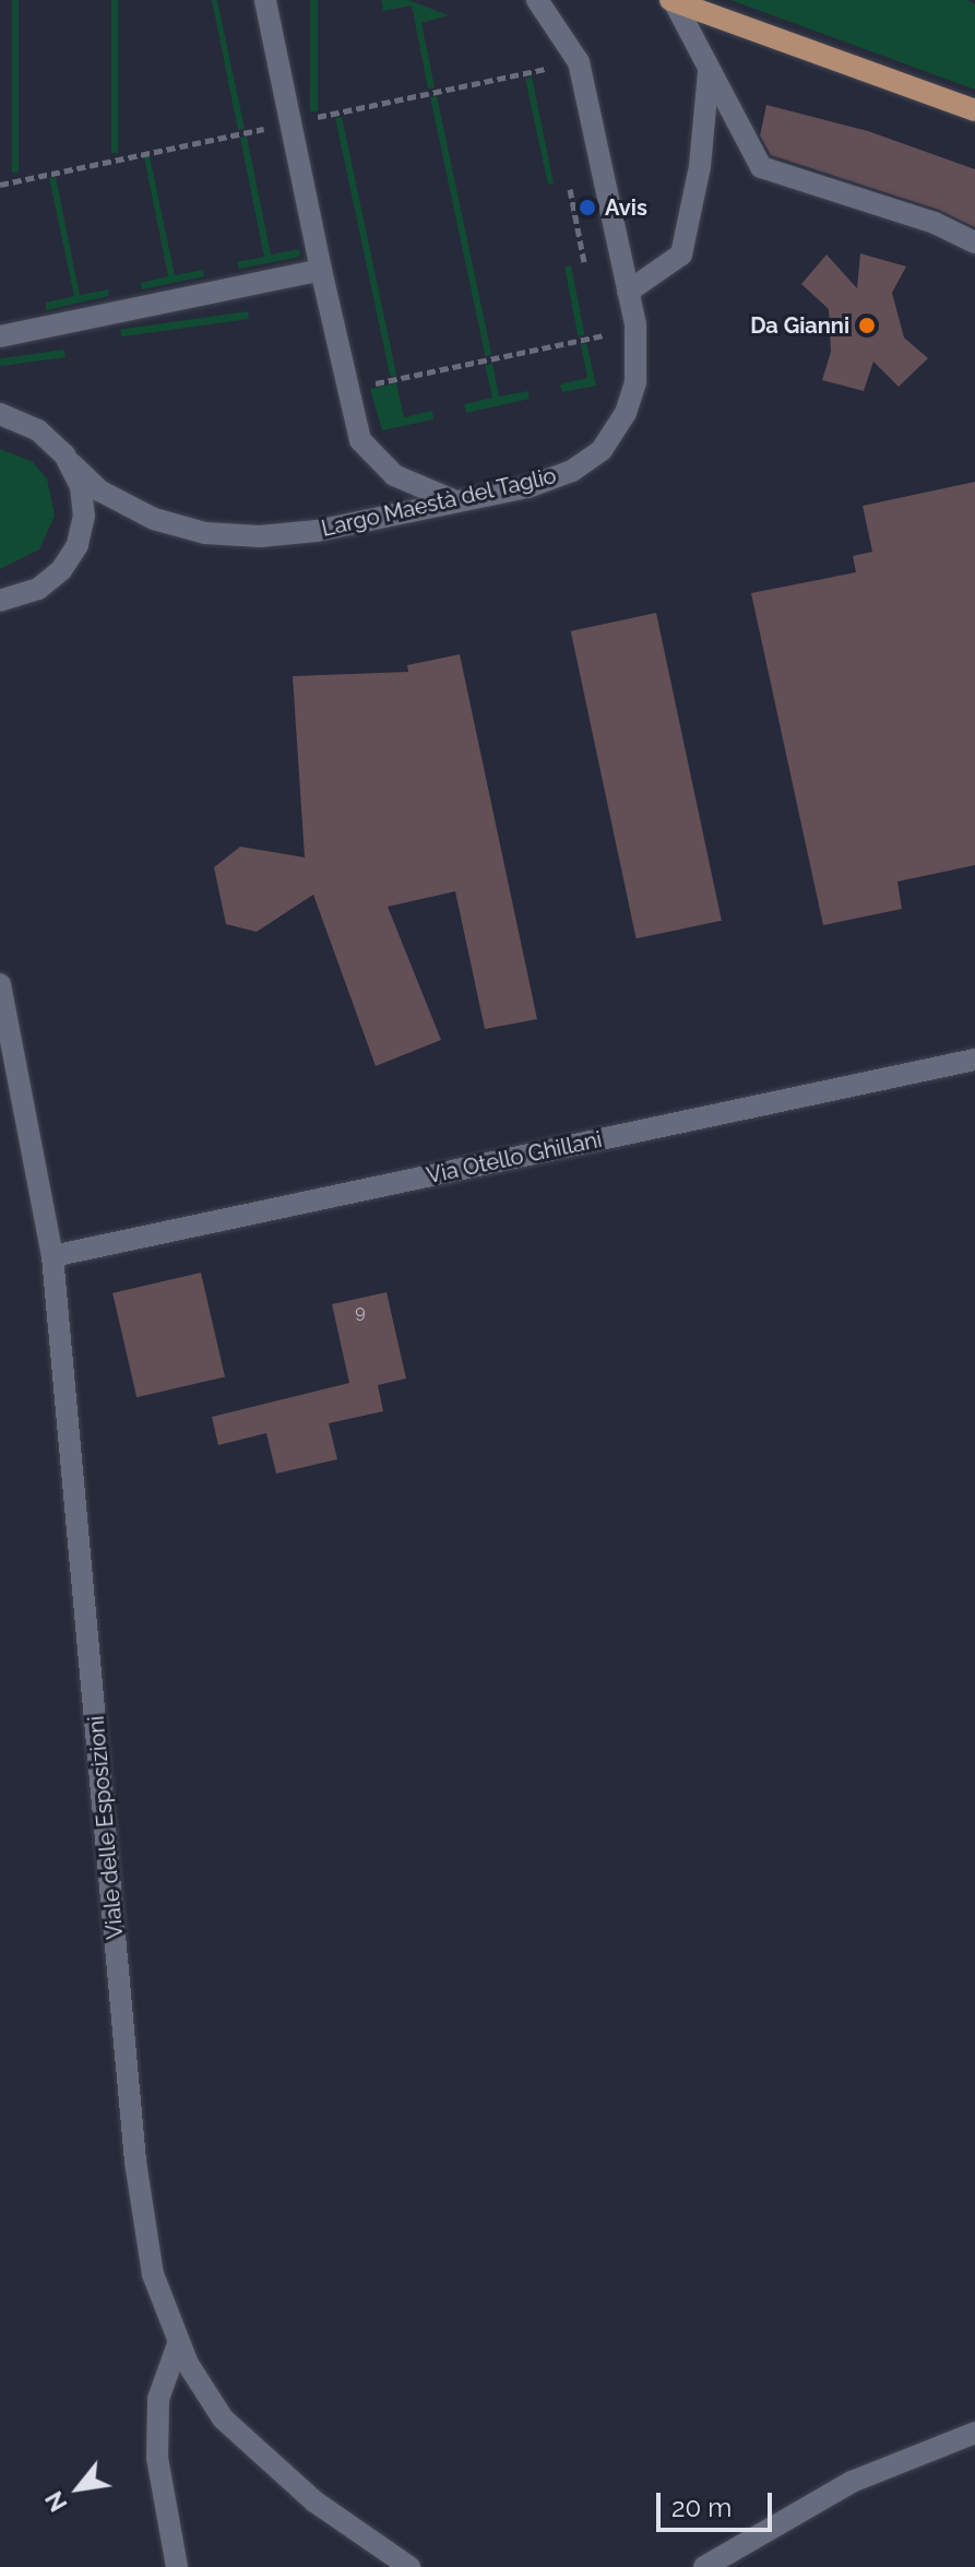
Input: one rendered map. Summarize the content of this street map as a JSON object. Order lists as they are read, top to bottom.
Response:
{
  "streets": {
    "street": ["Largo Maestà del Taglio", "Via Otello Ghillani", "Viale delle Esposizioni"]
  },
  "crossings": [
    ["Via Otello Ghillani", "Viale delle Esposizioni"]
  ],
  "places": ["Avis", "Da Gianni"],
  "house_numbers": ["9"],
  "scale_bar": "20 m",
  "north": "bottom left"
}
